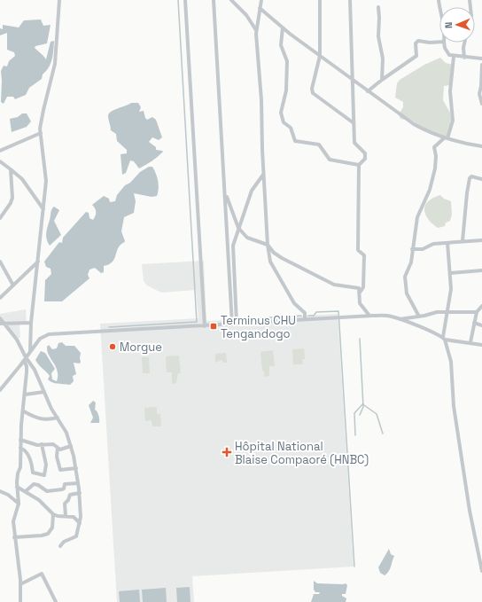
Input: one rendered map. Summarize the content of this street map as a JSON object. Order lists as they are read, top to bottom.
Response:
{
  "places": {
    "transit": ["Terminus CHU Tengandogo"],
    "other": ["Morgue"],
    "health": ["Hôpital National Blaise Compaoré (HNBC)"]
  },
  "north": "left"
}
